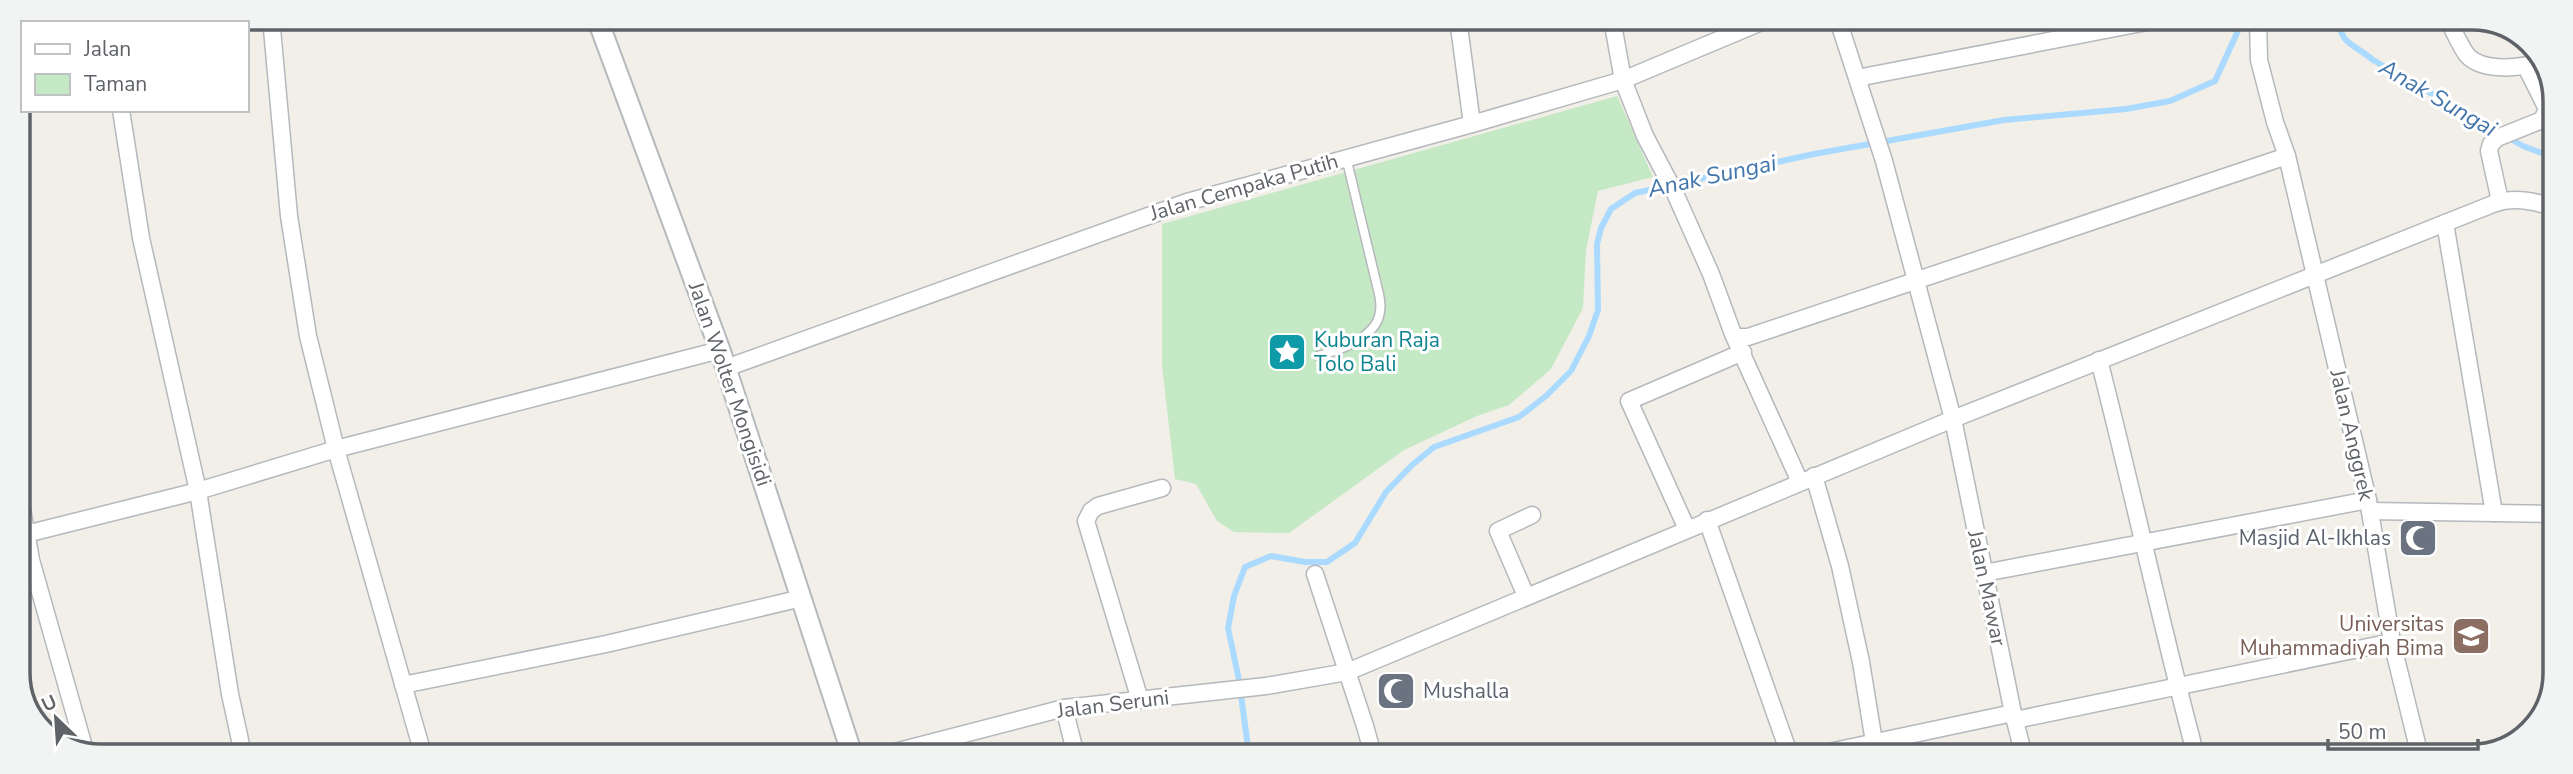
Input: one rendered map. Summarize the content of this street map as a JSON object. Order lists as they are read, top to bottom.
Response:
{
  "streets": {
    "street": [
      "Jalan Cempaka Putih",
      "Jalan Wolter Mongisidi",
      "Jalan Anggrek",
      "Jalan Mawar",
      "Jalan Seruni"
    ]
  },
  "crossings": [
    ["Jalan Cempaka Putih", "Jalan Wolter Mongisidi"],
    ["Jalan Anggrek", "Jalan Seruni"],
    ["Jalan Mawar", "Jalan Seruni"]
  ],
  "water": ["Anak Sungai"],
  "places": {
    "place": ["Kuburan Raja Tolo Bali"],
    "mosque": ["Masjid Al-Ikhlas", "Mushalla"],
    "school or university": ["Universitas Muhammadiyah Bima"]
  },
  "legend": ["Jalan", "Taman"],
  "scale_bar": "50 m",
  "north": "top left"
}
